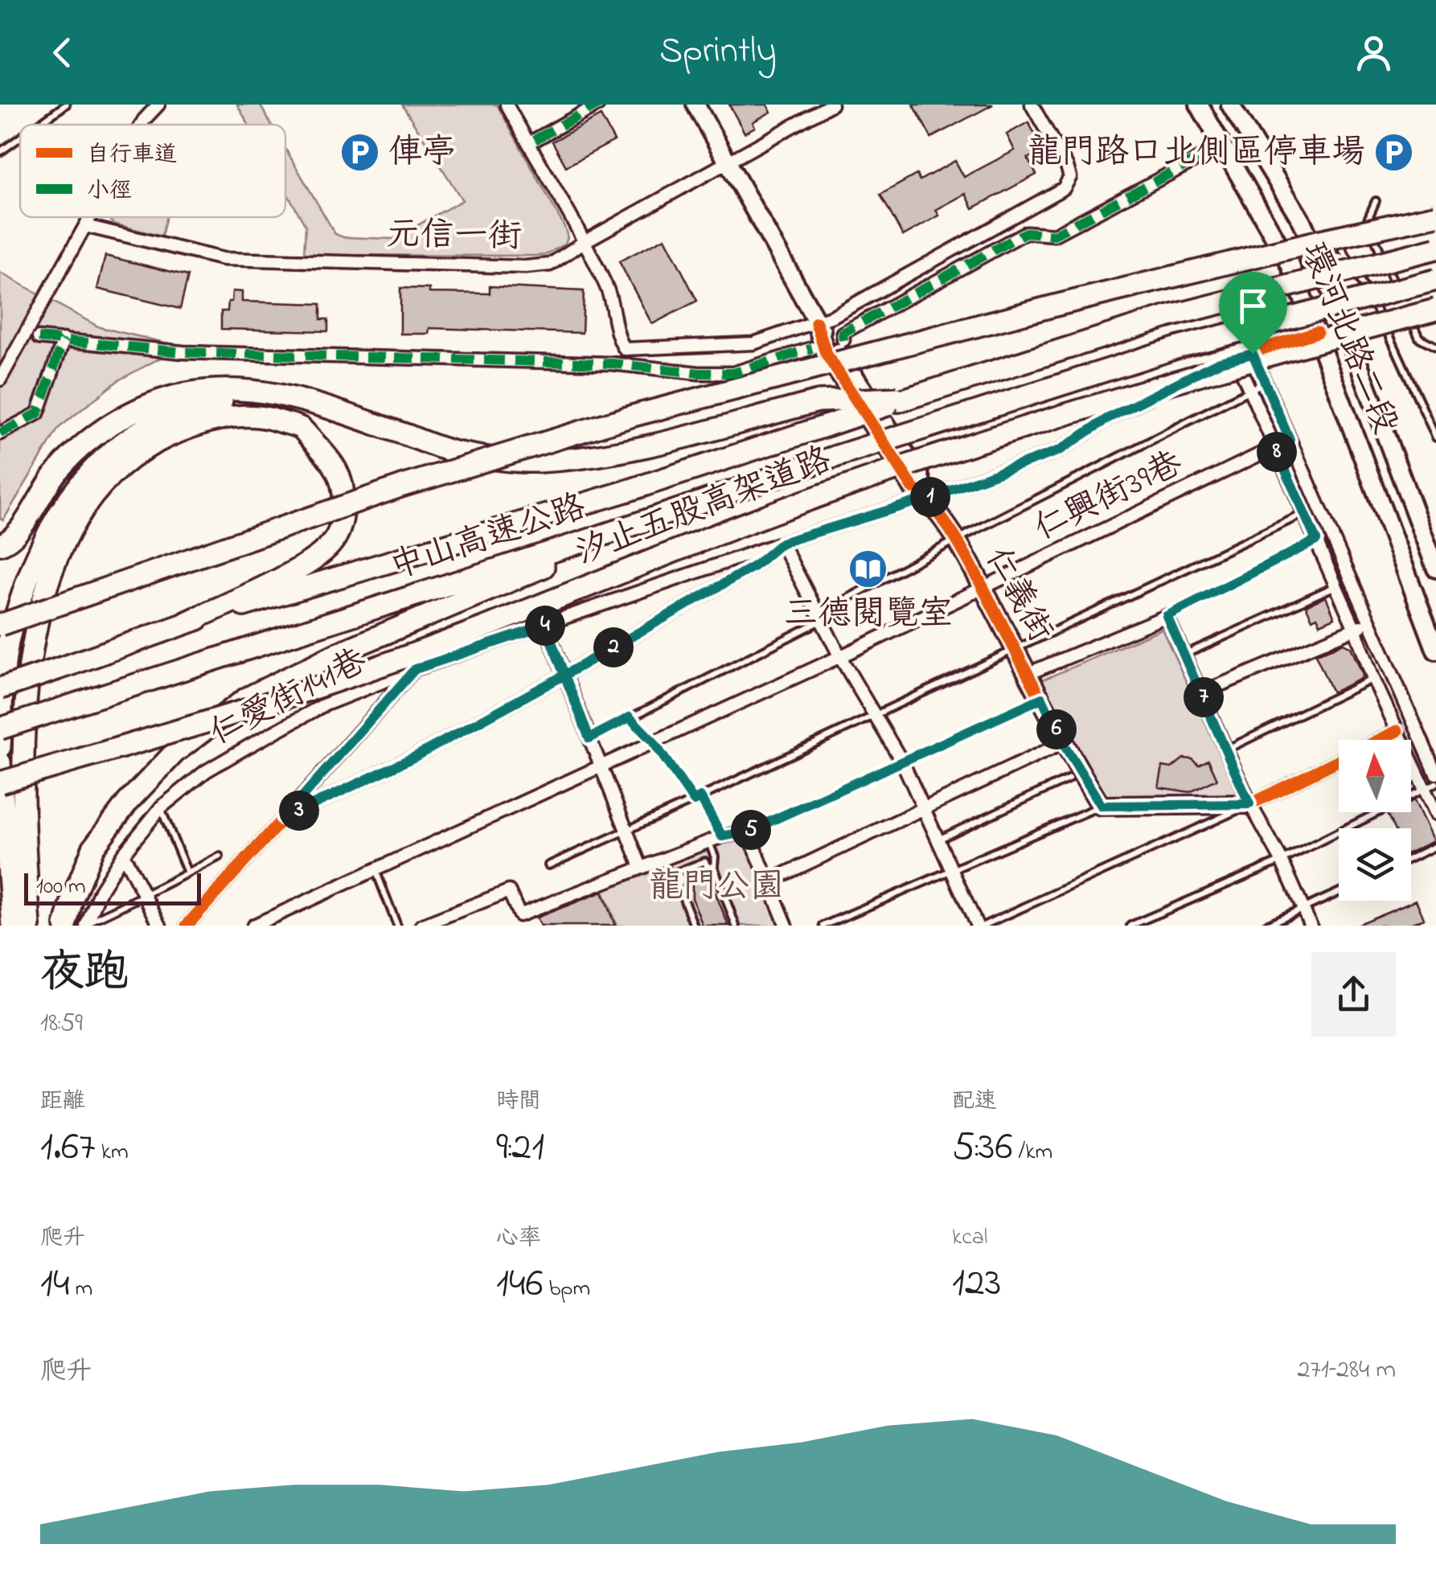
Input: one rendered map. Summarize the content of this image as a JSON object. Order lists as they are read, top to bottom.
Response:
{
  "streets": {
    "highway": ["汐止五股高架道路", "中山高速公路"],
    "main road": ["環河北路二段", "仁義街"],
    "street": ["元信一街", "仁興街39巷", "仁愛街141巷"]
  },
  "crossings": [
    ["元信一街", "仁義街"],
    ["環河北路二段", "仁愛街141巷"],
    ["仁興街39巷", "仁義街"],
    ["仁義街", "仁愛街141巷"]
  ],
  "parks": ["龍門公園"],
  "places": {
    "parking": ["俥亭", "龍門路口北側區停車場"],
    "library": ["三德閱覽室"]
  },
  "legend": ["自行車道", "小徑"],
  "scale_bar": "100 m",
  "north": "top",
  "page": {
    "header": "Sprintly",
    "pins": [
      "8",
      "1",
      "4",
      "2",
      "7",
      "6",
      "3",
      "5"
    ],
    "scale": "100 m",
    "heading": ["夜跑", "18:59"],
    "stats": [
      ["距離", "1.67 km"],
      ["時間", "9:21"],
      ["配速", "5:36 /km"],
      ["爬升", "14 m"],
      ["心率", "146 bpm"],
      ["kcal", "123"]
    ],
    "chart": ["爬升", "271–284 m"]
  }
}
